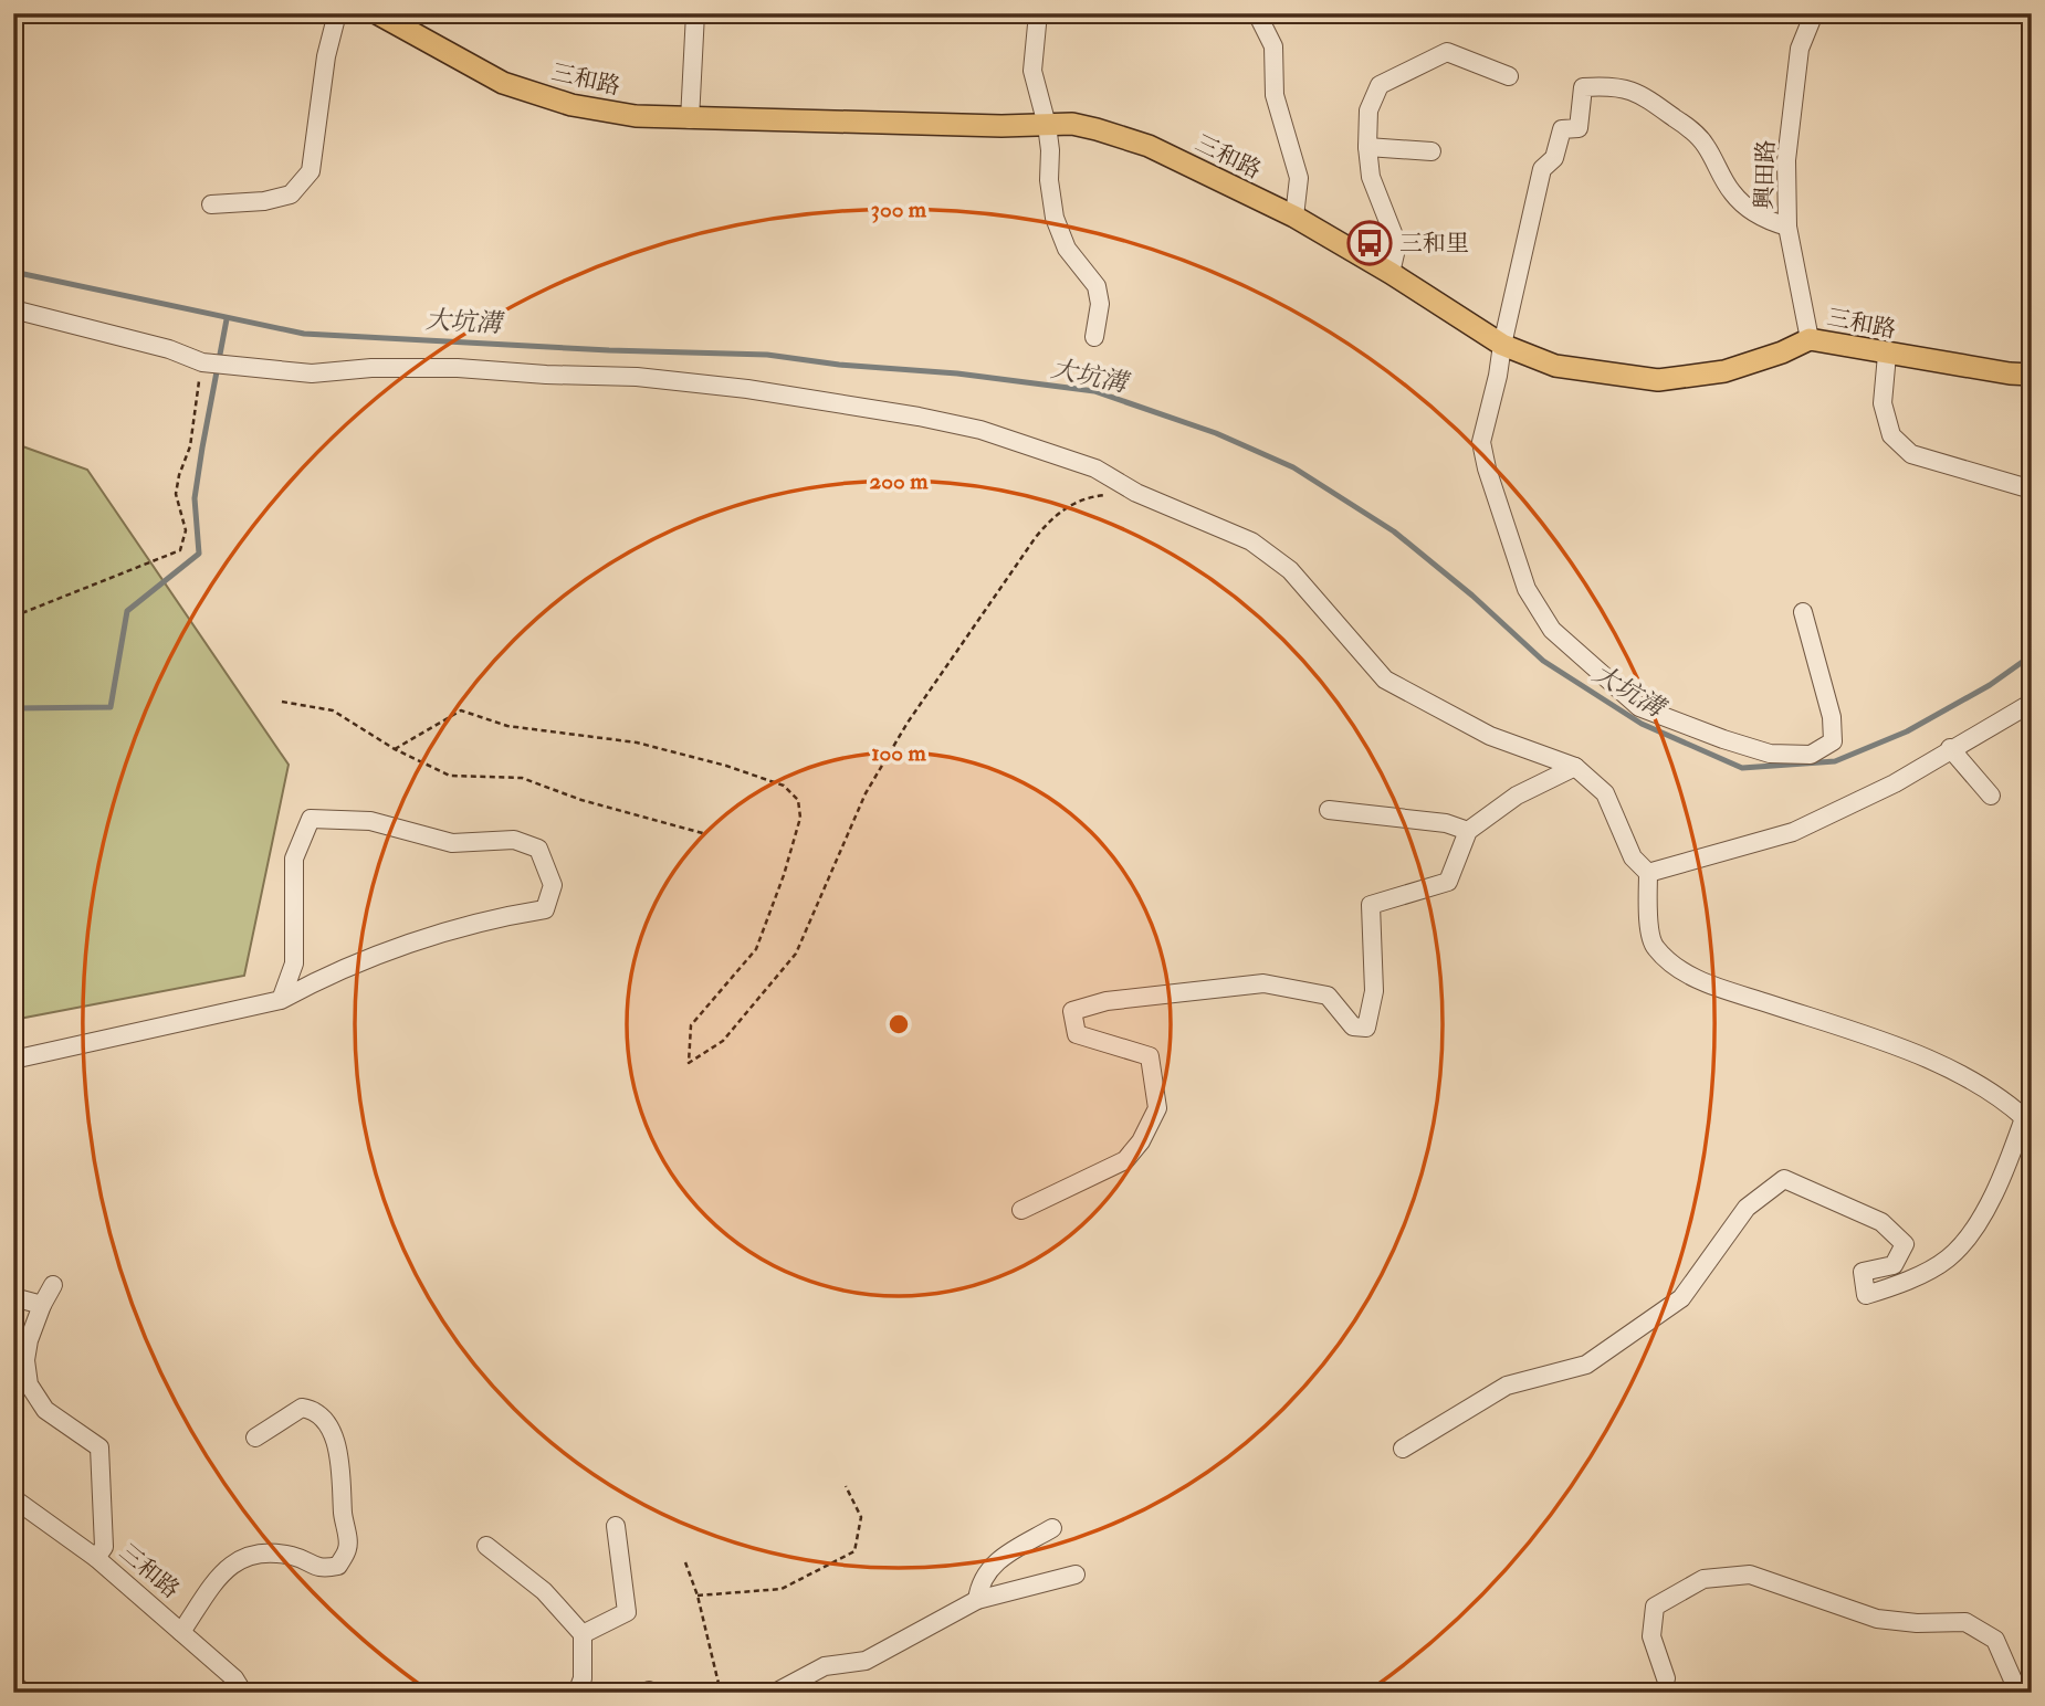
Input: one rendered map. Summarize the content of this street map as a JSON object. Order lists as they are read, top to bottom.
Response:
{
  "streets": {
    "main road": ["三和路"],
    "street": ["興田路"]
  },
  "crossings": [
    ["三和路", "興田路"]
  ],
  "water": ["大坑溝"],
  "places": {
    "bus stop": ["三和里"]
  },
  "rings": ["300 m", "200 m", "100 m"]
}
